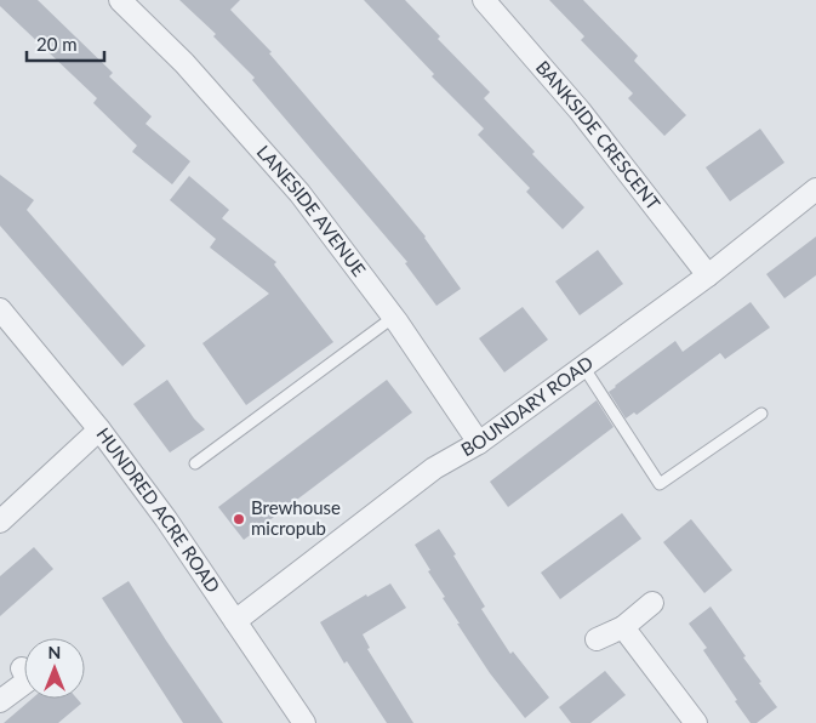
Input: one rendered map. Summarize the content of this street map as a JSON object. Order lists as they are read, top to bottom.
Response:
{
  "streets": {
    "street": [
      "BANKSIDE CRESCENT",
      "LANESIDE AVENUE",
      "BOUNDARY ROAD",
      "HUNDRED ACRE ROAD"
    ]
  },
  "crossings": [
    ["BANKSIDE CRESCENT", "BOUNDARY ROAD"],
    ["LANESIDE AVENUE", "BOUNDARY ROAD"],
    ["BOUNDARY ROAD", "HUNDRED ACRE ROAD"]
  ],
  "places": ["Brewhouse micropub"],
  "scale_bar": "20 m",
  "north": "top"
}
